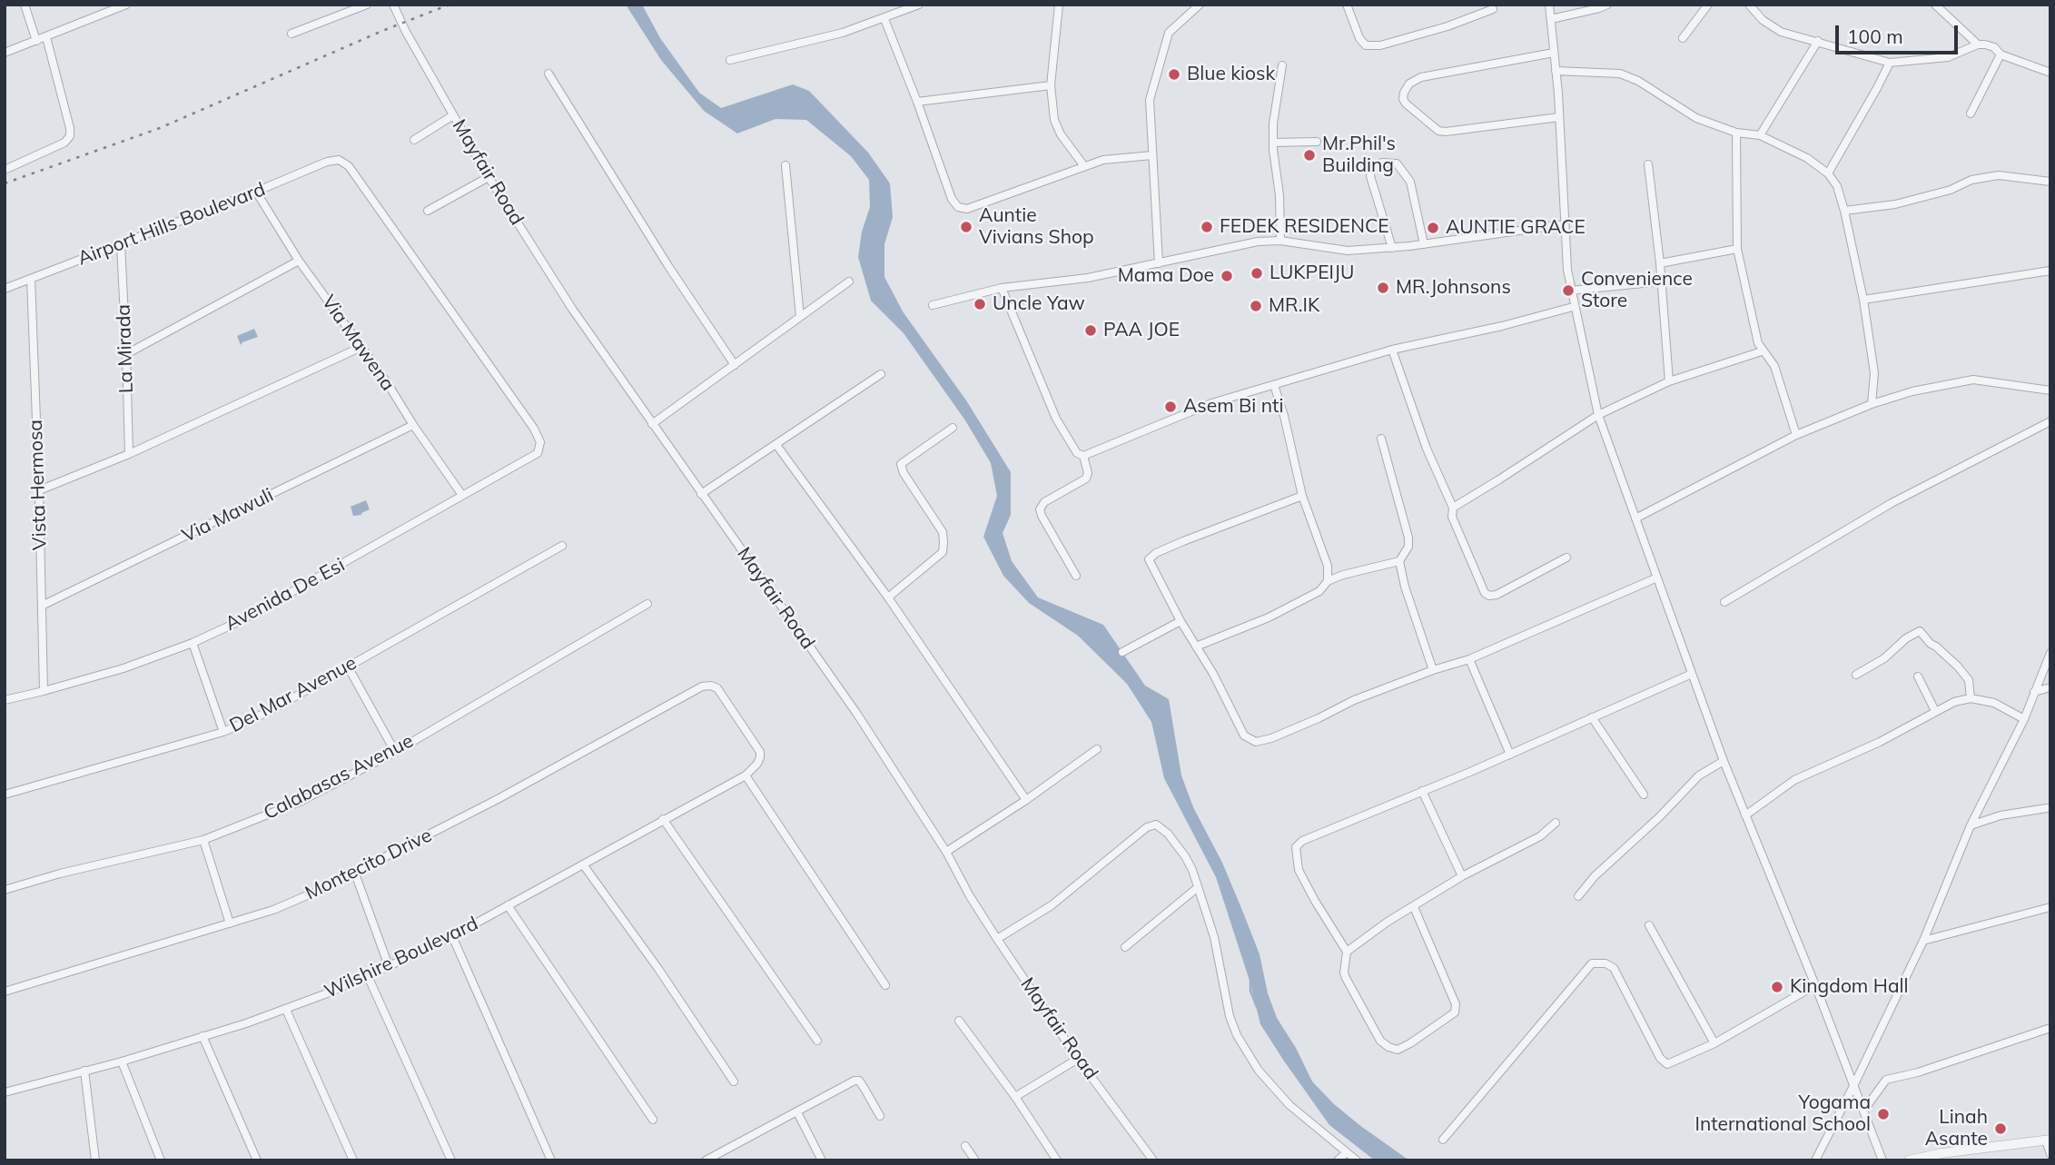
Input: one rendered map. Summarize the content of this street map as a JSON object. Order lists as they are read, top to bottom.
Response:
{
  "streets": {
    "street": [
      "Mayfair Road",
      "Airport Hills Boulevard",
      "Via Mawena",
      "La Mirada",
      "Vista Hermosa",
      "Via Mawuli",
      "Avenida De Esi",
      "Del Mar Avenue",
      "Calabasas Avenue",
      "Montecito Drive",
      "Wilshire Boulevard"
    ]
  },
  "crossings": [
    ["Airport Hills Boulevard", "Via Mawena"],
    ["Airport Hills Boulevard", "La Mirada"],
    ["Airport Hills Boulevard", "Vista Hermosa"],
    ["Airport Hills Boulevard", "Avenida De Esi"],
    ["Via Mawena", "Via Mawuli"],
    ["Via Mawena", "Avenida De Esi"],
    ["Vista Hermosa", "Via Mawuli"],
    ["Vista Hermosa", "Avenida De Esi"],
    ["Montecito Drive", "Wilshire Boulevard"]
  ],
  "places": [
    "Blue kiosk",
    "Mr.Phil's Building",
    "Auntie Vivians Shop",
    "FEDEK RESIDENCE",
    "AUNTIE GRACE",
    "LUKPEIJU",
    "Mama Doe",
    "MR.Johnsons",
    "Convenience Store",
    "Uncle Yaw",
    "MR.IK",
    "PAA JOE",
    "Asem Bi nti",
    "Kingdom Hall",
    "Yogama International School",
    "Linah Asante"
  ],
  "scale_bar": "100 m"
}
